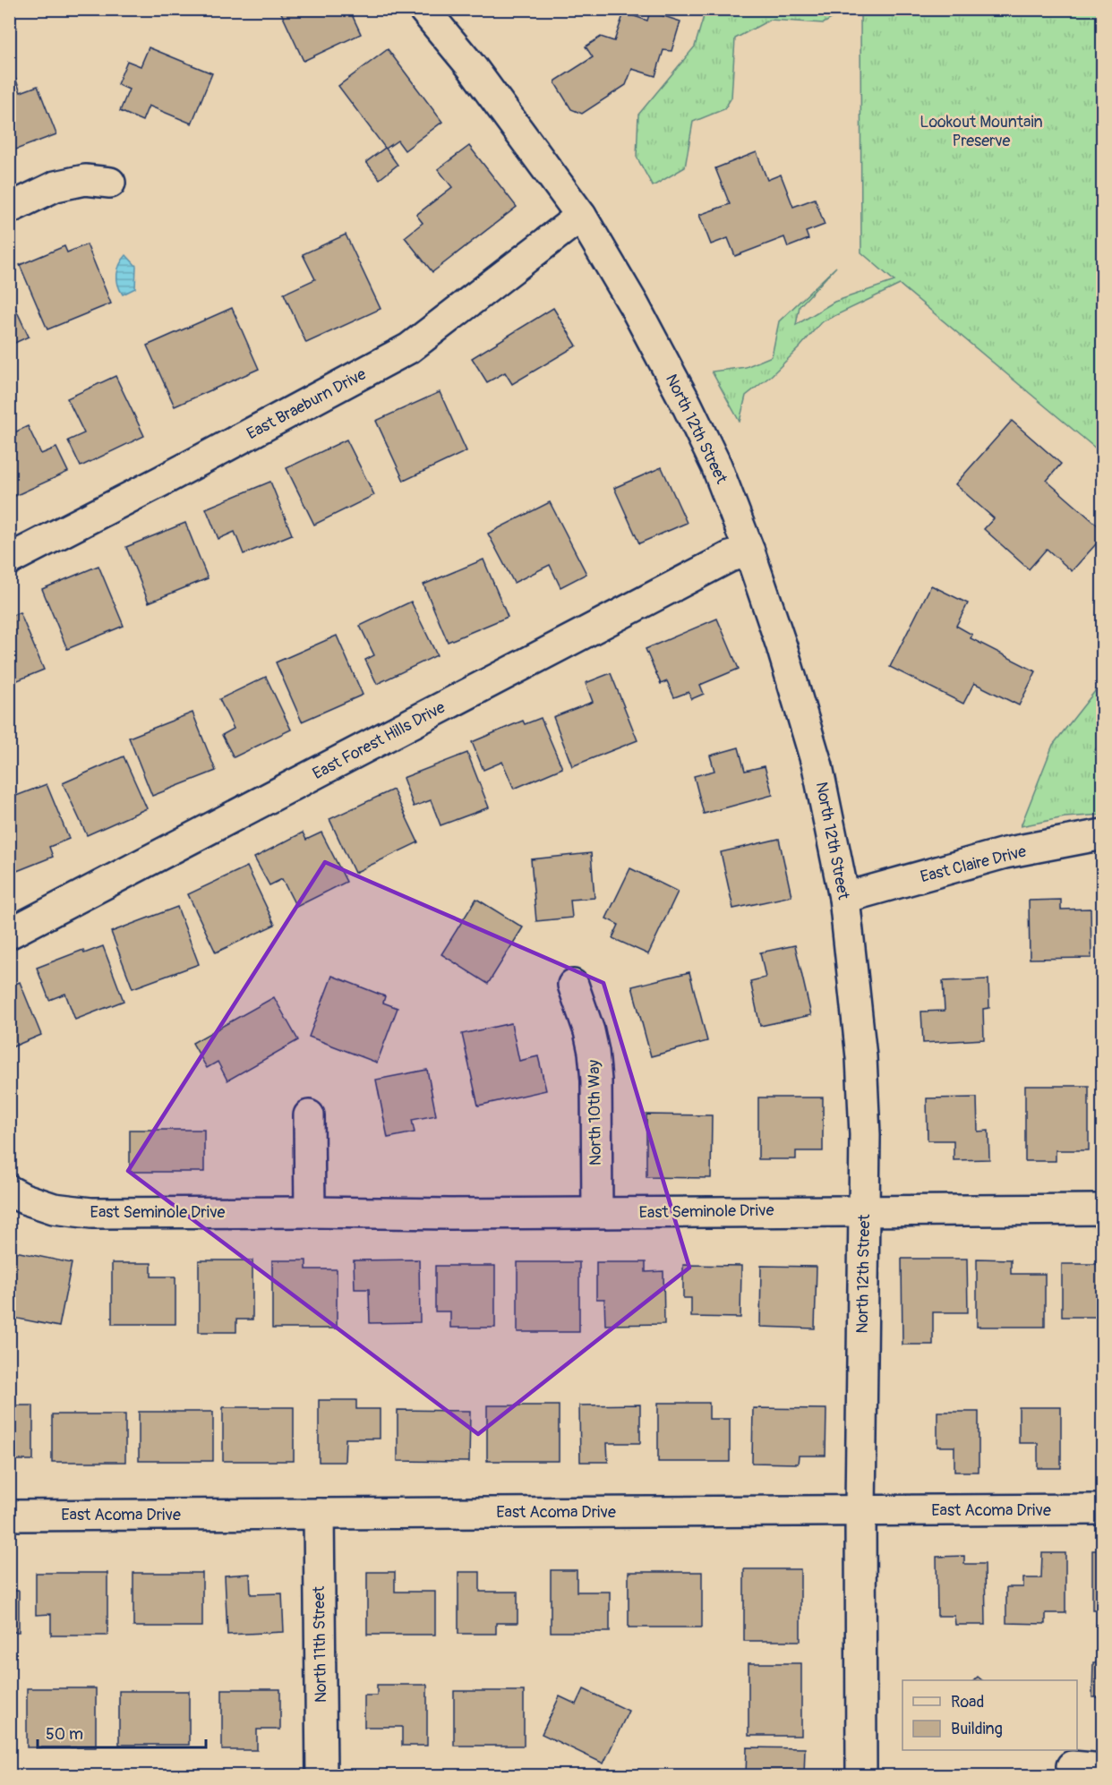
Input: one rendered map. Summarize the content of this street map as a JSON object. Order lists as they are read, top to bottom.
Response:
{
  "streets": {
    "street": [
      "East Braeburn Drive",
      "North 12th Street",
      "East Forest Hills Drive",
      "East Claire Drive",
      "North 10th Way",
      "East Seminole Drive",
      "East Acoma Drive",
      "North 11th Street"
    ]
  },
  "crossings": [
    ["East Braeburn Drive", "North 12th Street"],
    ["North 12th Street", "East Forest Hills Drive"],
    ["North 12th Street", "East Claire Drive"],
    ["North 12th Street", "East Seminole Drive"],
    ["North 12th Street", "East Acoma Drive"],
    ["North 10th Way", "East Seminole Drive"],
    ["East Acoma Drive", "North 11th Street"]
  ],
  "parks": ["Lookout Mountain Preserve"],
  "legend": ["Road", "Building"],
  "scale_bar": "50 m"
}
